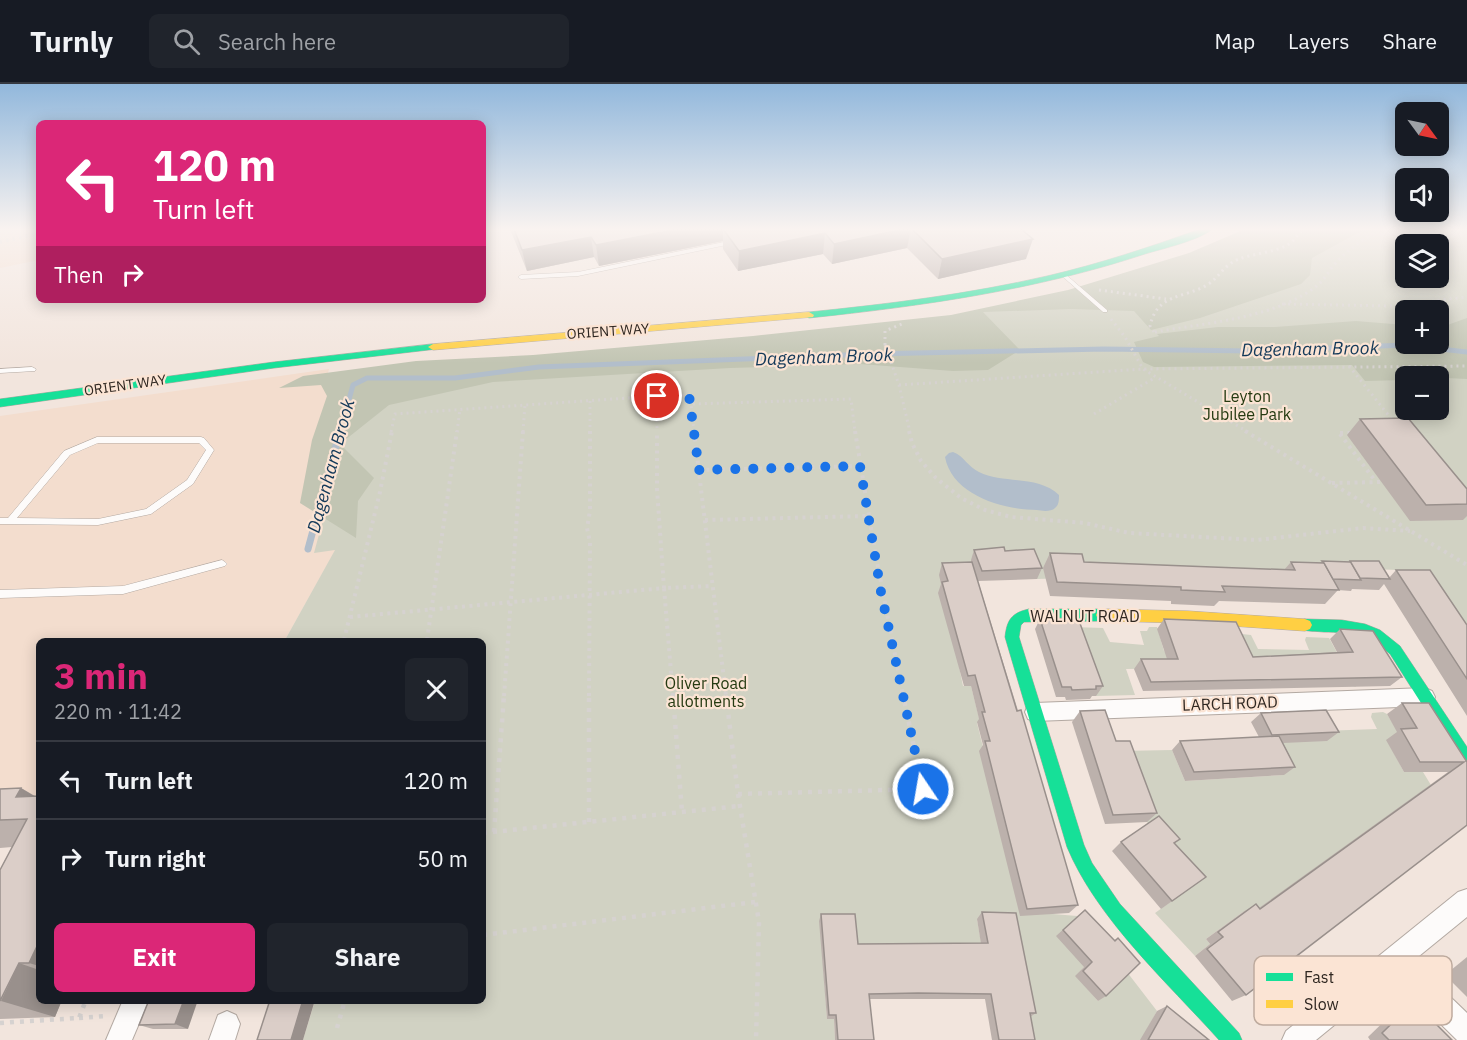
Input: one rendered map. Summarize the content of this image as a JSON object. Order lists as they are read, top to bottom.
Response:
{
  "streets": {
    "street": ["ORIENT WAY", "WALNUT ROAD", "LARCH ROAD"]
  },
  "crossings": [
    ["WALNUT ROAD", "LARCH ROAD"]
  ],
  "water": ["Dagenham Brook"],
  "parks": ["Leyton Jubilee Park", "Oliver Road allotments"],
  "legend": ["Fast", "Slow"],
  "north": "bottom right",
  "page": {
    "header": "Turnly",
    "search": "Search here",
    "nav": ["Map", "Layers", "Share"],
    "map_buttons": ["+", "−"],
    "turn": ["120 m", "Turn left"],
    "then": "Then",
    "heading": ["3 min", "220 m · 11:42"],
    "list": [
      {
        "name": "Turn left",
        "value": "120 m"
      },
      {
        "name": "Turn right",
        "value": "50 m"
      }
    ],
    "buttons": ["Exit", "Share"]
  }
}
